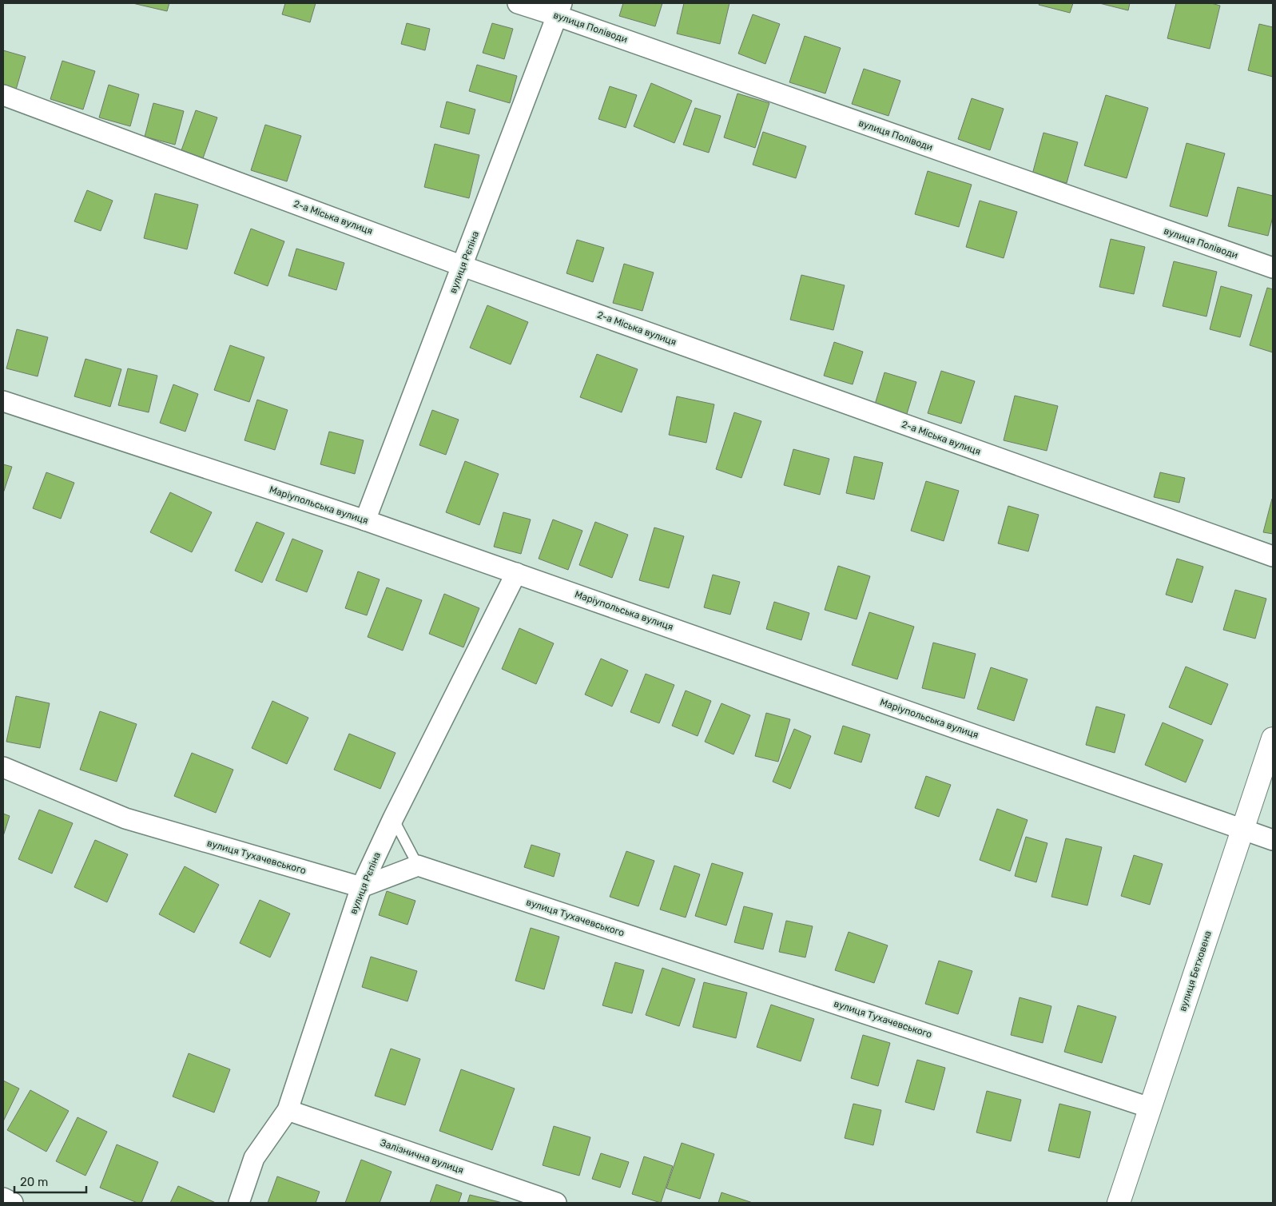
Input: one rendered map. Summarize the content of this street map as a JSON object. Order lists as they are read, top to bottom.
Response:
{
  "streets": {
    "street": [
      "вулиця Поліводи",
      "2-а Міська вулиця",
      "вулиця Рєпіна",
      "Маріупольська вулиця",
      "вулиця Тухачевського",
      "вулиця Бетховена",
      "Залізнична вулиця"
    ]
  },
  "crossings": [
    ["вулиця Поліводи", "вулиця Рєпіна"],
    ["2-а Міська вулиця", "вулиця Рєпіна"],
    ["вулиця Рєпіна", "Маріупольська вулиця"],
    ["вулиця Рєпіна", "вулиця Тухачевського"],
    ["вулиця Рєпіна", "Залізнична вулиця"],
    ["Маріупольська вулиця", "вулиця Бетховена"],
    ["вулиця Тухачевського", "вулиця Бетховена"]
  ],
  "scale_bar": "20 m"
}
